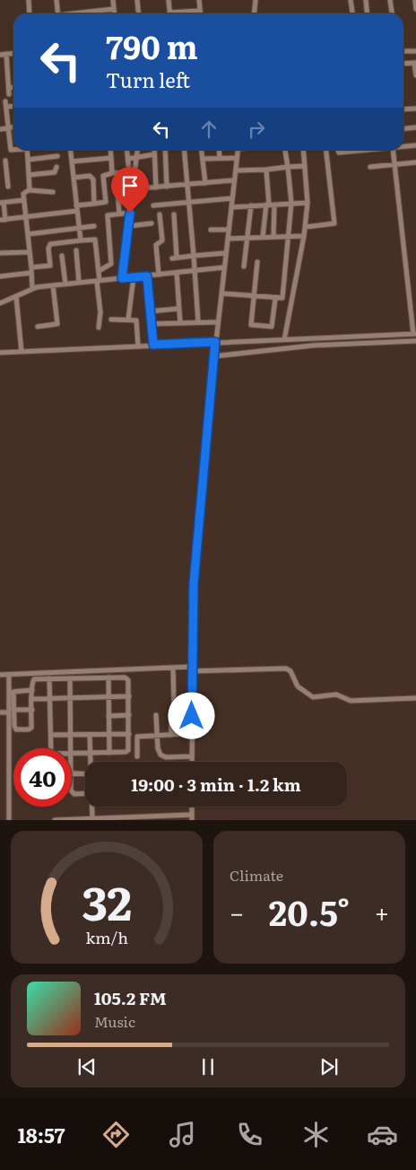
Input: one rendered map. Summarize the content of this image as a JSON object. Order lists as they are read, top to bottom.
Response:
{
  "page": {
    "turn": ["790 m", "Turn left"],
    "limit": "40",
    "trip": "19:00 · 3 min · 1.2 km",
    "tile": "Climate",
    "heat": ["−", "20.5°", "+"],
    "song": ["105.2 FM", "Music"],
    "tabs": "18:57",
    "gauge": ["32", "km/h"]
  }
}
